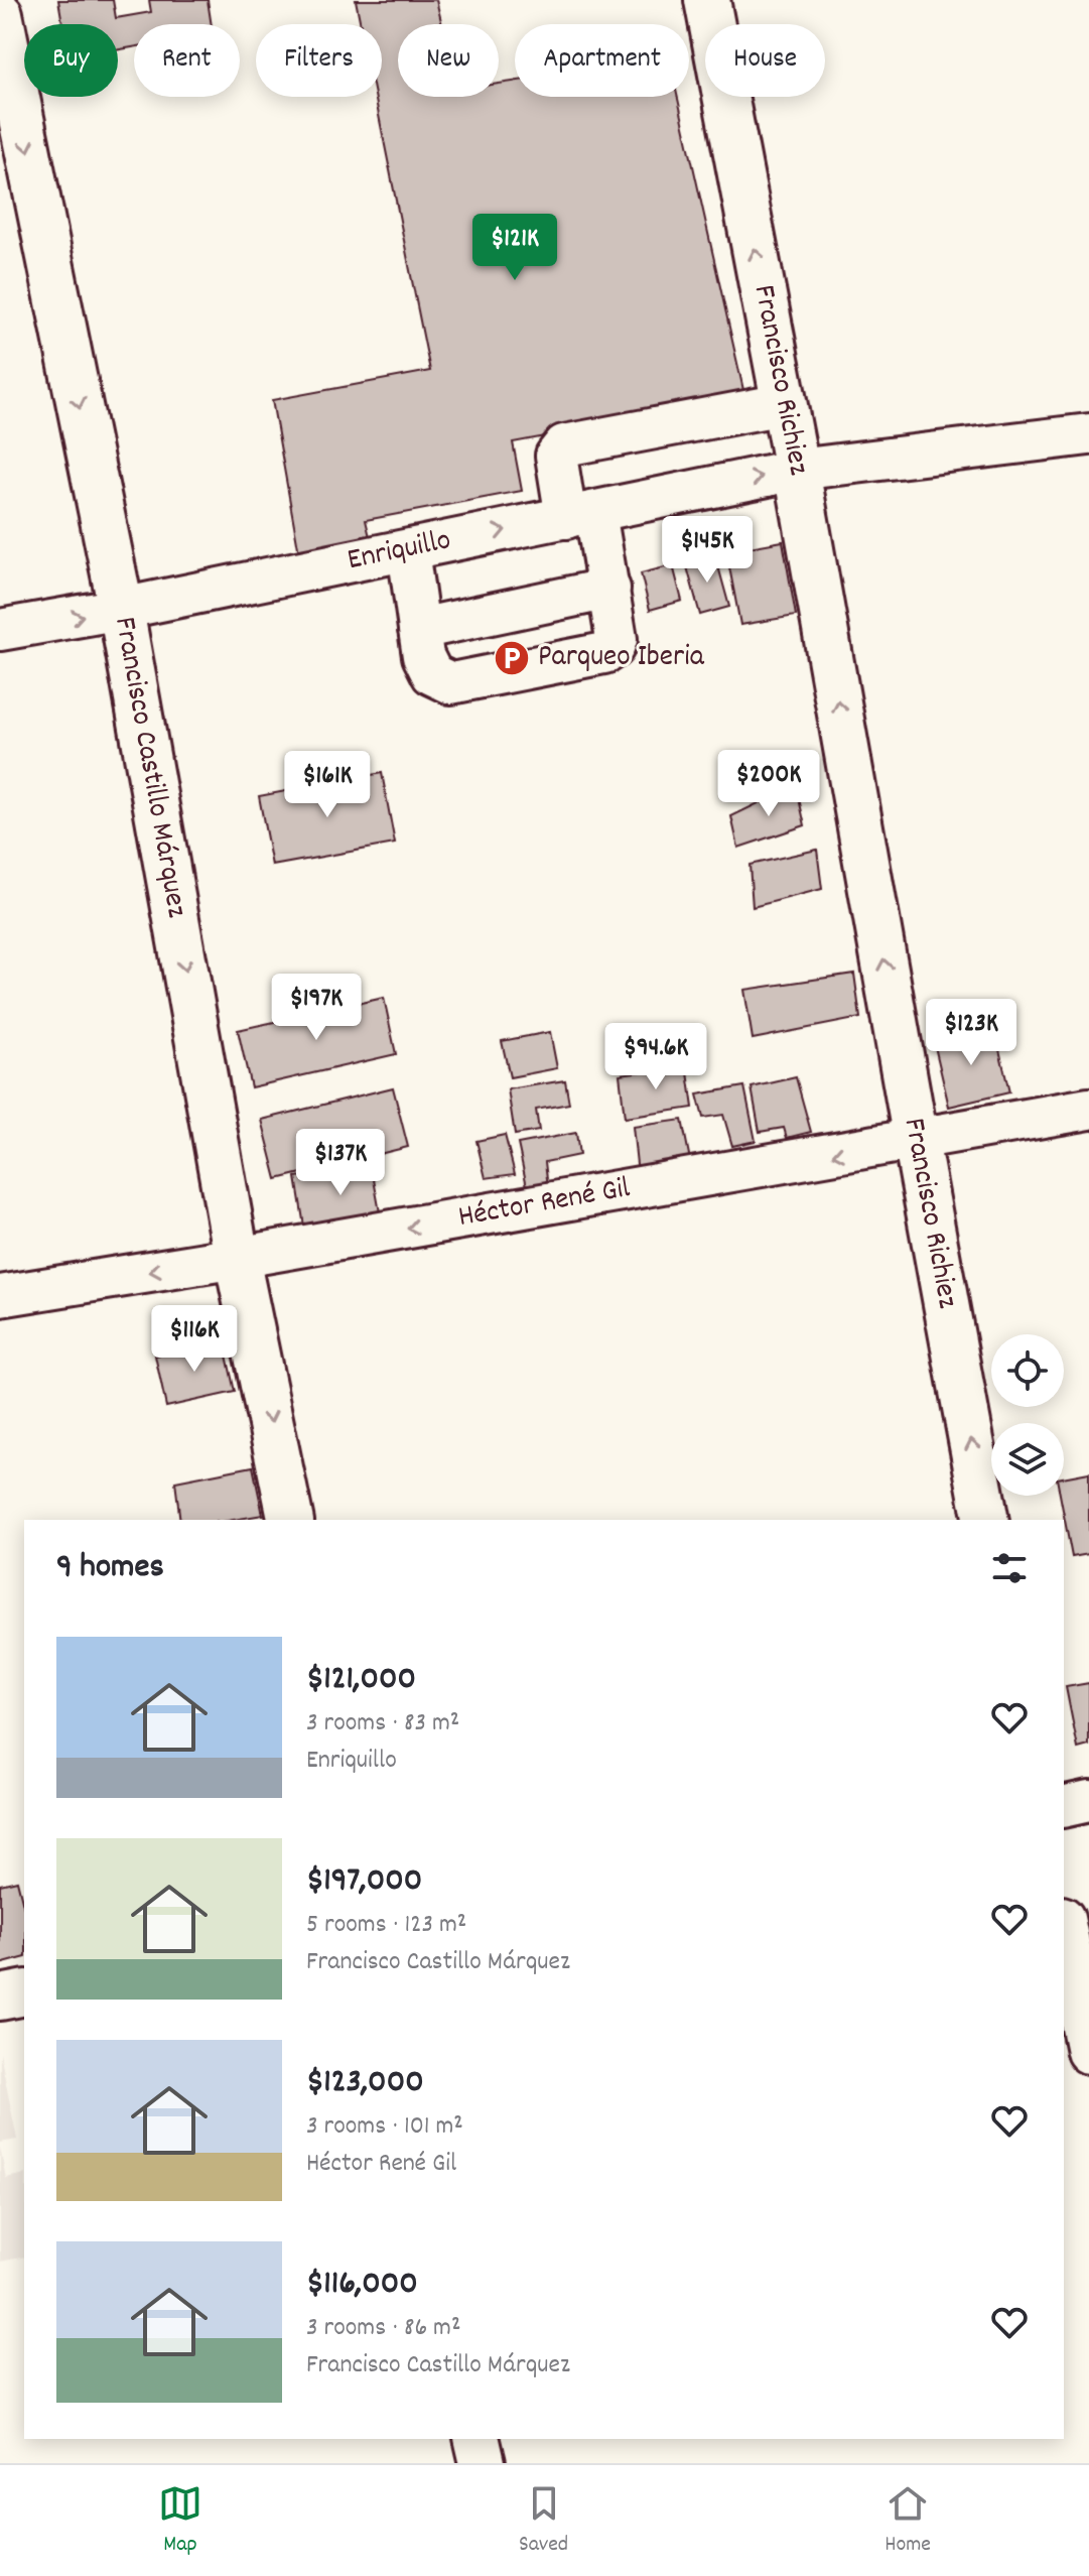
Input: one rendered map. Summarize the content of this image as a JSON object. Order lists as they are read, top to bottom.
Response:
{
  "streets": {
    "main road": ["Francisco Richiez", "Francisco Castillo Márquez"],
    "street": ["Enriquillo", "Héctor René Gil"]
  },
  "crossings": [
    ["Francisco Richiez", "Enriquillo"],
    ["Francisco Richiez", "Héctor René Gil"],
    ["Enriquillo", "Francisco Castillo Márquez"],
    ["Francisco Castillo Márquez", "Héctor René Gil"]
  ],
  "one_way": ["Francisco Richiez", "Francisco Castillo Márquez", "Héctor René Gil"],
  "places": {
    "parking": ["Parqueo Iberia"]
  },
  "page": {
    "chip": [
      "Buy",
      "Rent",
      "Filters",
      "New",
      "Apartment",
      "House"
    ],
    "price": [
      "$121K",
      "$145K",
      "$200K",
      "$161K",
      "$197K",
      "$123K",
      "$94.6K",
      "$137K",
      "$116K"
    ],
    "heading": "9 homes",
    "list": [
      {
        "name": "$121,000",
        "note": "3 rooms · 83 m² · Enriquillo"
      },
      {
        "name": "$197,000",
        "note": "5 rooms · 123 m² · Francisco Castillo Márquez"
      },
      {
        "name": "$123,000",
        "note": "3 rooms · 101 m² · Héctor René Gil"
      },
      {
        "name": "$116,000",
        "note": "3 rooms · 86 m² · Francisco Castillo Márquez"
      }
    ],
    "tabs": ["Map", "Saved", "Home"]
  }
}
